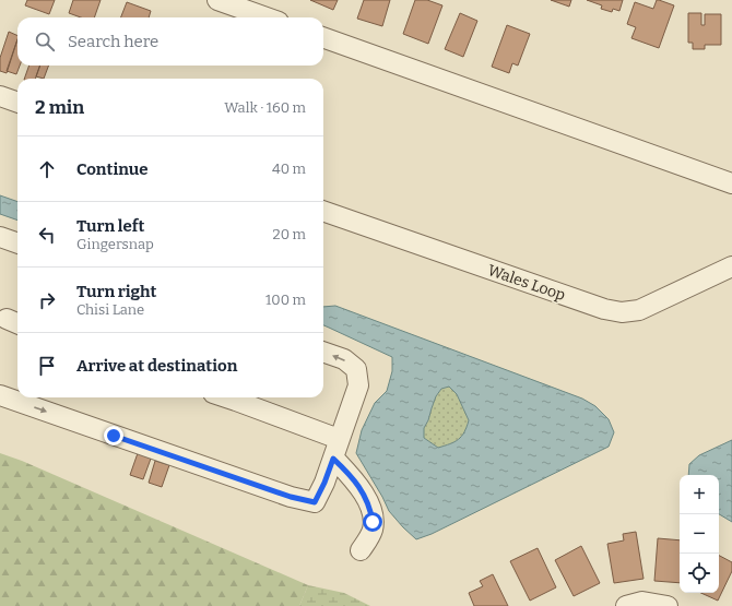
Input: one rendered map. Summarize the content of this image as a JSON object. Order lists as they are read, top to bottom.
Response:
{
  "streets": {
    "street": ["Wales Loop"]
  },
  "page": {
    "search": "Search here",
    "heading": ["2 min", "Walk · 160 m"],
    "list": [
      ["Continue", "40 m"],
      ["Turn left", "Gingersnap", "20 m"],
      ["Turn right", "Chisi Lane", "100 m"],
      "Arrive at destination"
    ],
    "map_buttons": ["+", "−"]
  }
}
